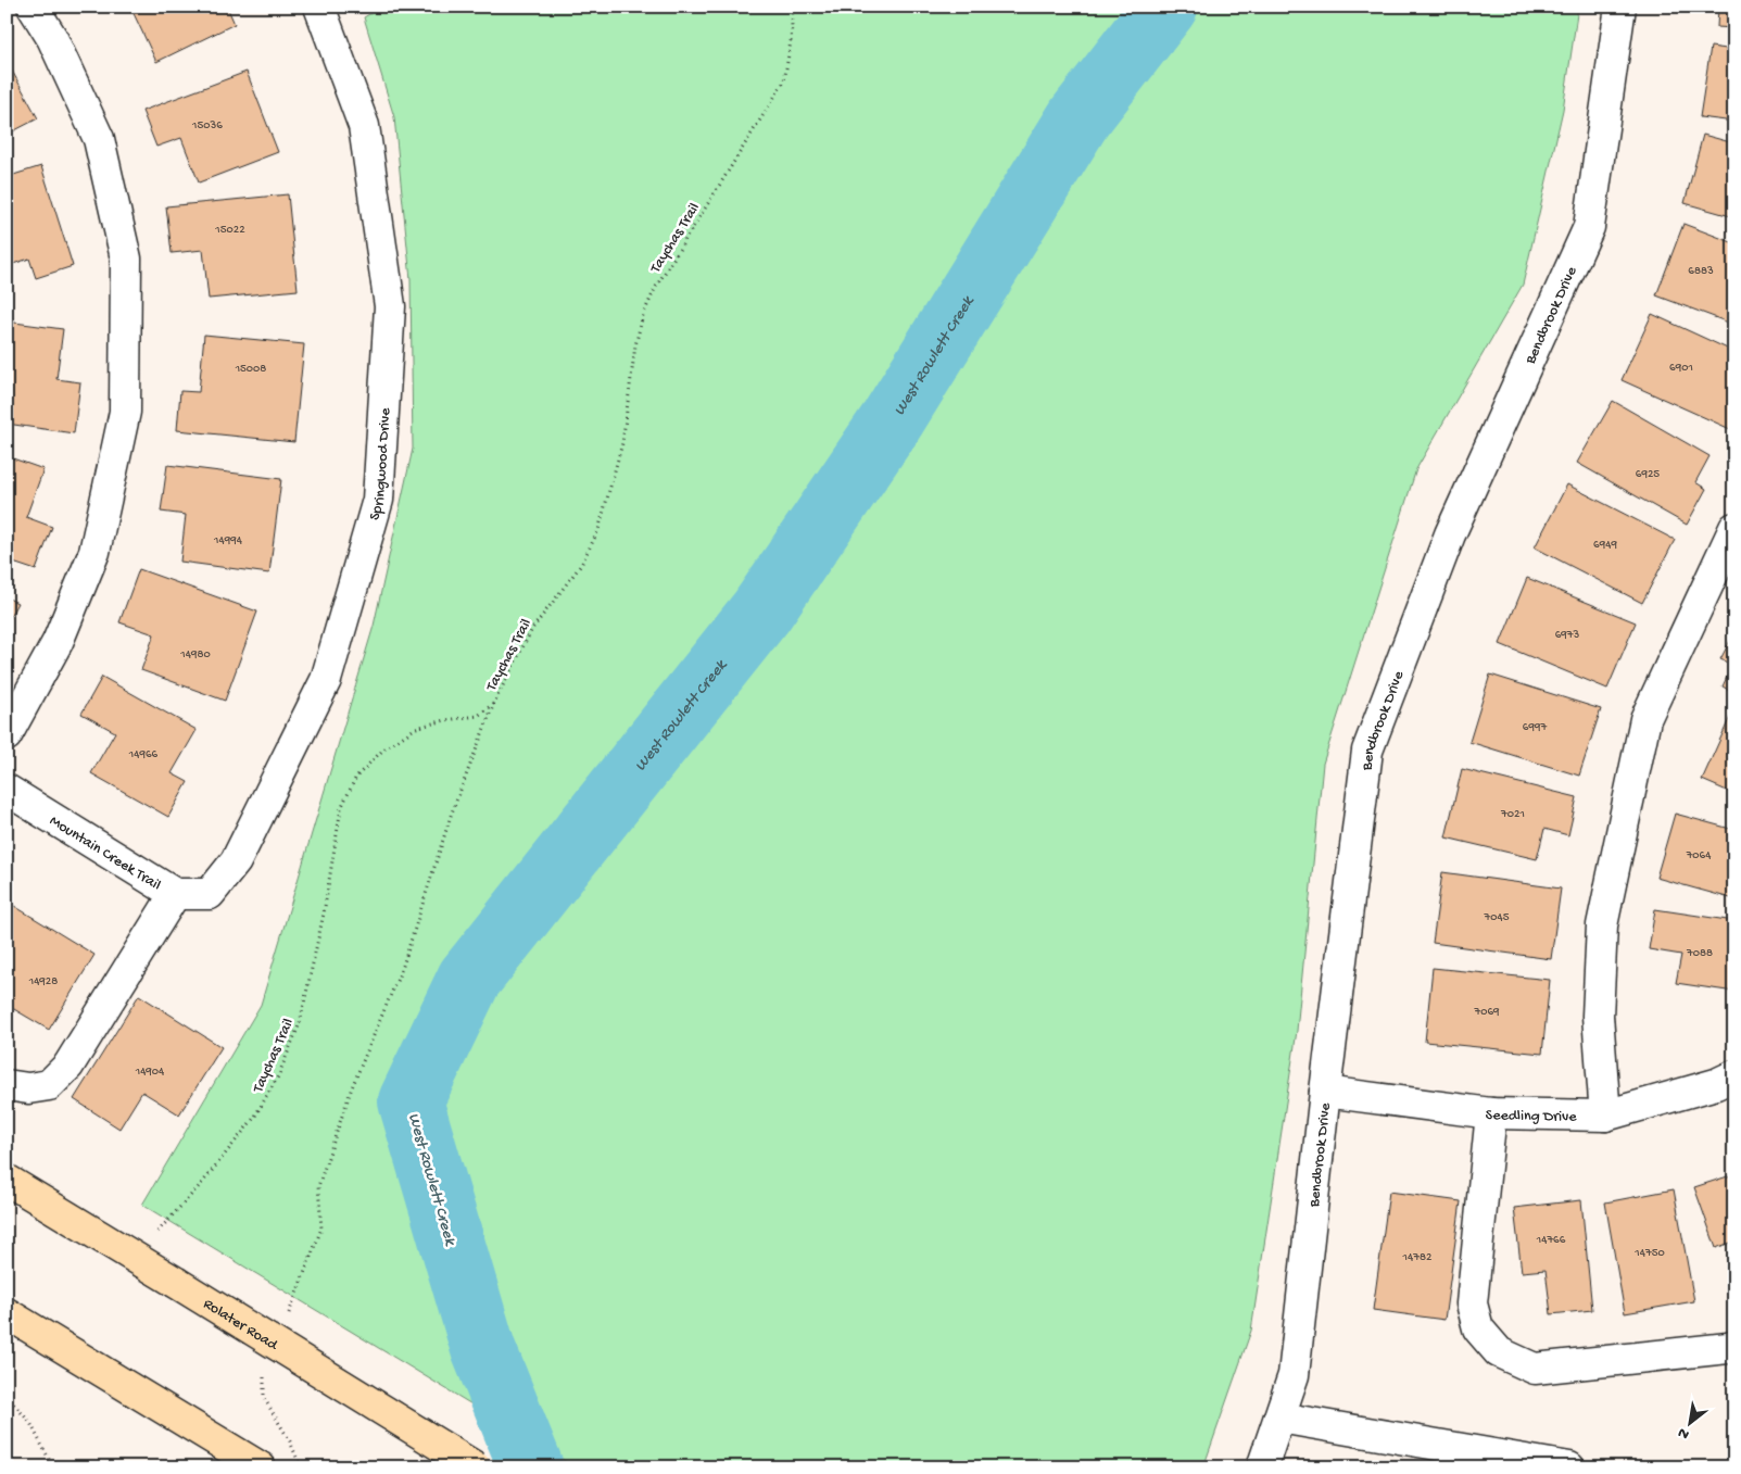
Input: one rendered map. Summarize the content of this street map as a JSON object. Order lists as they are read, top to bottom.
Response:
{
  "streets": {
    "main road": ["Rolater Road"],
    "street": [
      "Bendbrook Drive",
      "Springwood Drive",
      "Mountain Creek Trail",
      "Seedling Drive"
    ],
    "path": ["Taychas Trail"]
  },
  "crossings": [
    ["Bendbrook Drive", "Seedling Drive"],
    ["Springwood Drive", "Mountain Creek Trail"]
  ],
  "water": ["West Rowlett Creek"],
  "house_numbers": [
    "15036",
    "15022",
    "6883",
    "6901",
    "15008",
    "6925",
    "14994",
    "6949",
    "6973",
    "14980",
    "6997",
    "14966",
    "7021",
    "7064",
    "7045",
    "7088",
    "14928",
    "7069",
    "14904",
    "14766",
    "14750",
    "14782"
  ],
  "north": "bottom left"
}
